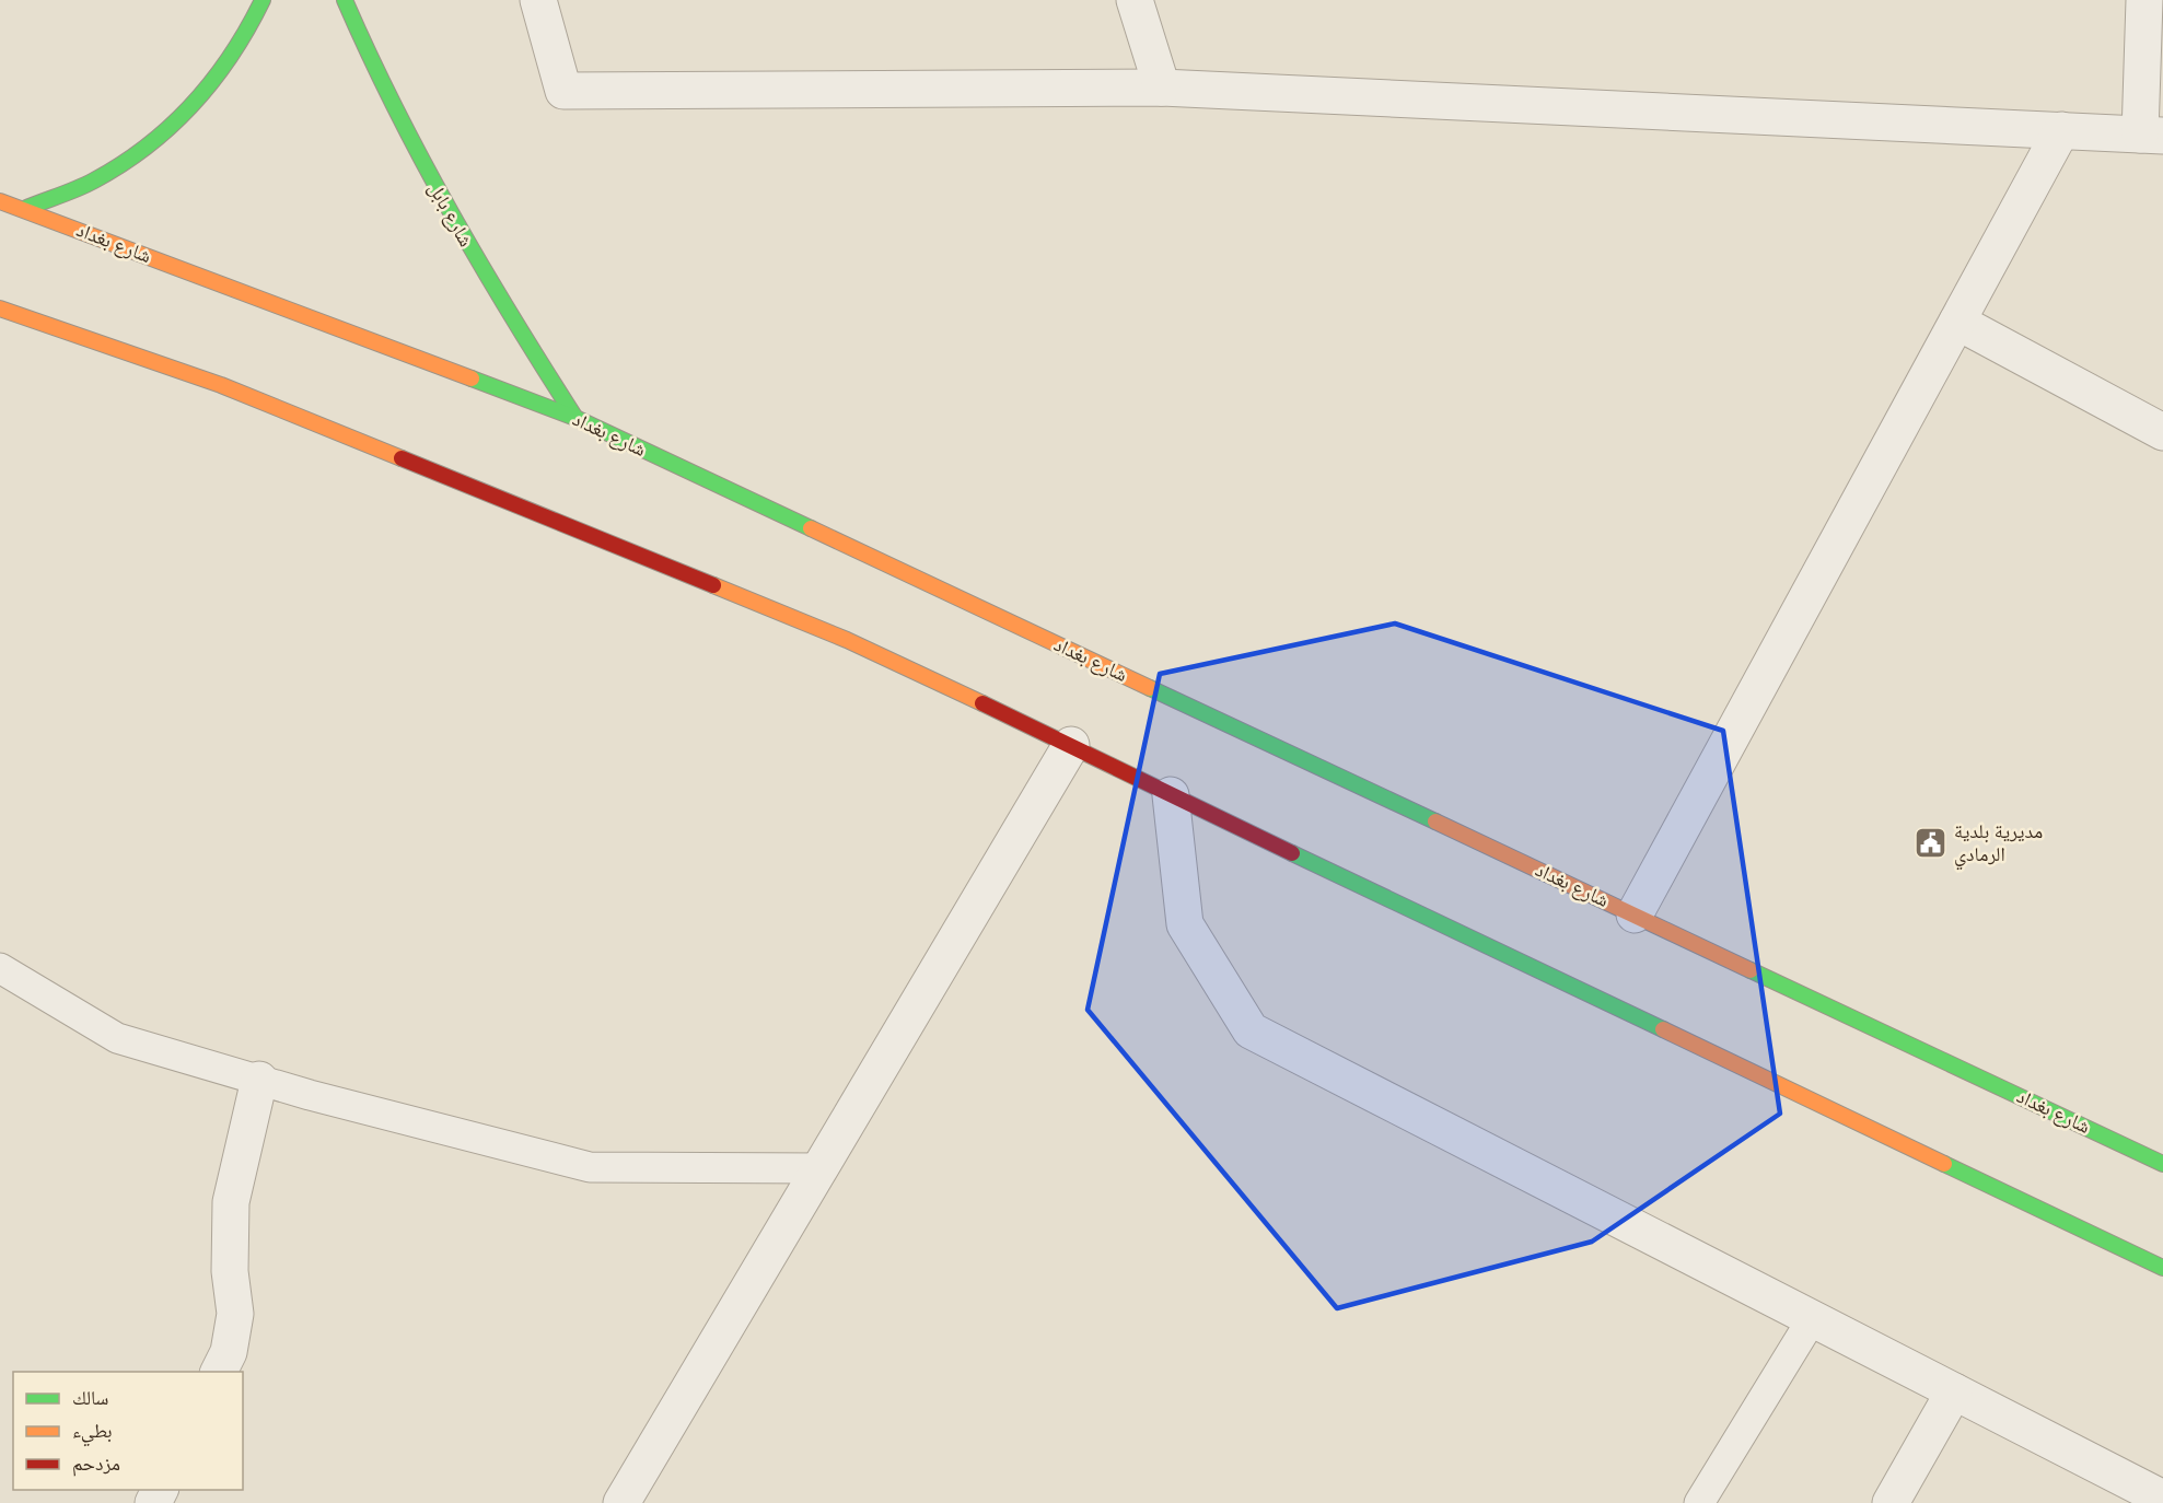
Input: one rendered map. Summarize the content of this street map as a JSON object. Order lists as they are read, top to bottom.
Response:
{
  "streets": {
    "main road": ["شارع بابل", "شارع بغداد"]
  },
  "crossings": [
    ["شارع بابل", "شارع بغداد"]
  ],
  "places": {
    "public building": ["مديرية بلدية الرمادي"]
  },
  "legend": ["سالك", "بطيء", "مزدحم"]
}
